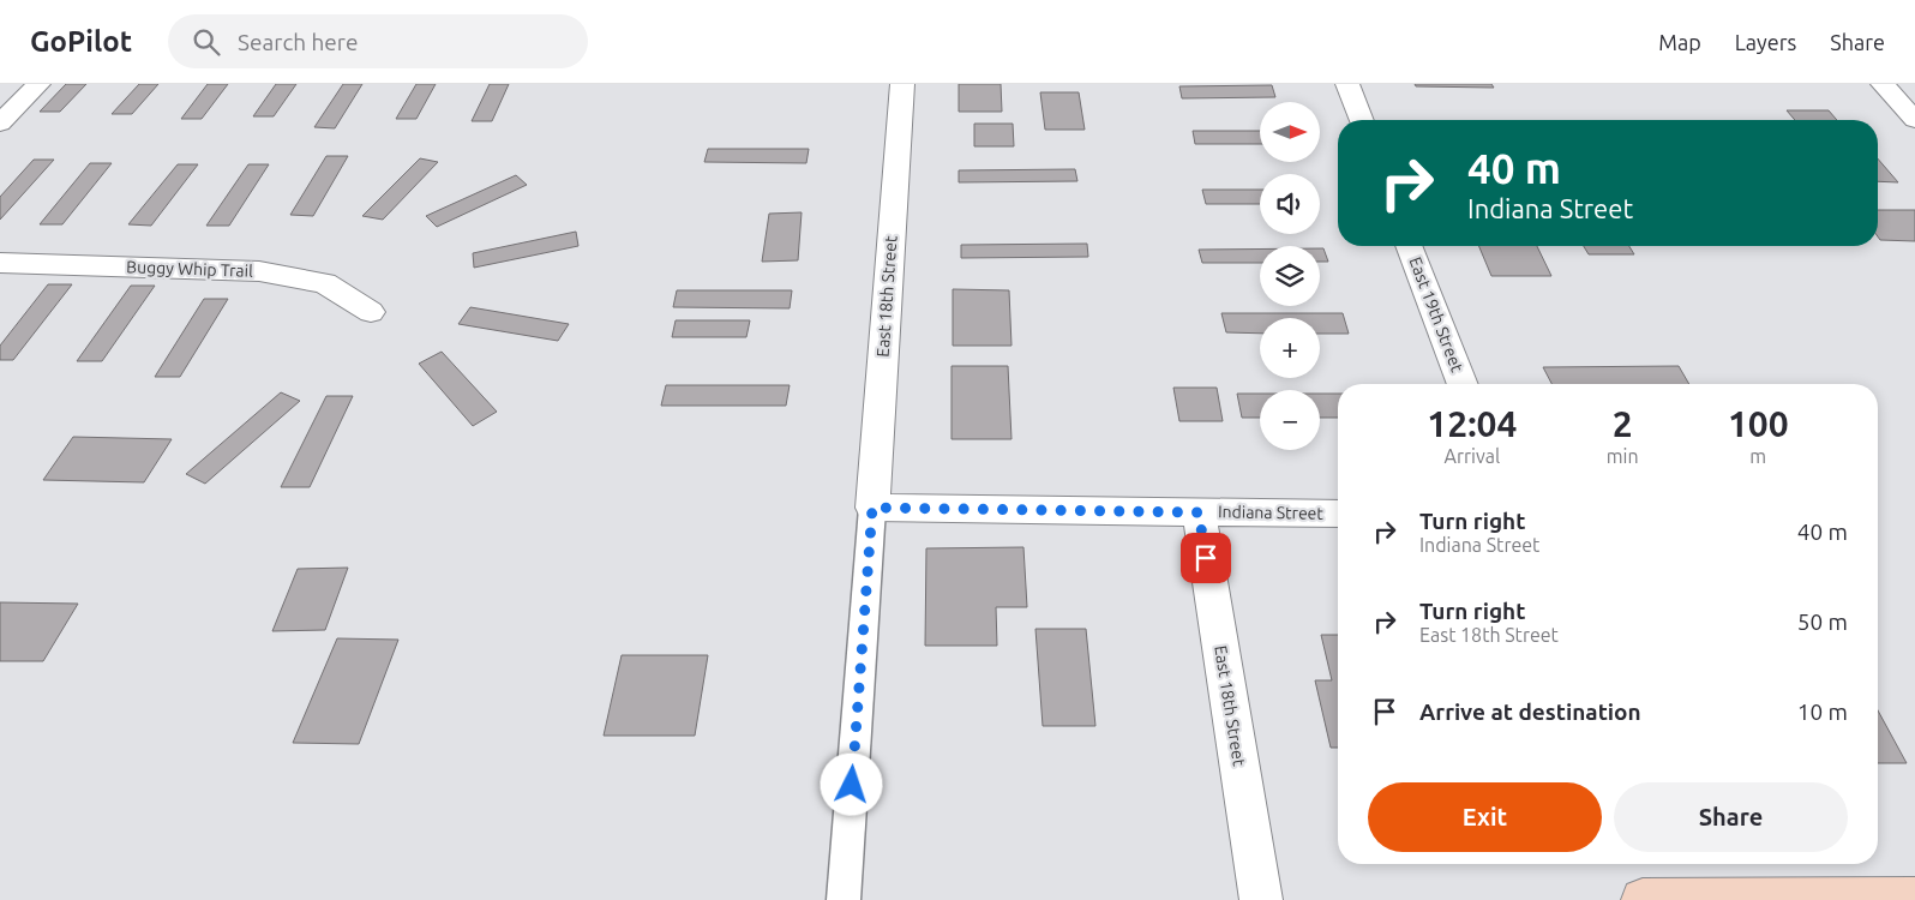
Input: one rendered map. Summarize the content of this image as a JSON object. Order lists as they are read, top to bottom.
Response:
{
  "streets": {
    "street": [
      "Buggy Whip Trail",
      "East 18th Street",
      "East 19th Street",
      "Indiana Street"
    ]
  },
  "crossings": [
    ["East 18th Street", "Indiana Street"]
  ],
  "north": "right",
  "page": {
    "header": "GoPilot",
    "search": "Search here",
    "nav": ["Map", "Layers", "Share"],
    "map_buttons": ["+", "−"],
    "turn": ["40 m", "Indiana Street"],
    "eta": [
      "12:04",
      "Arrival",
      "2",
      "min",
      "100",
      "m"
    ],
    "list": [
      {
        "name": "Turn right",
        "note": "Indiana Street",
        "value": "40 m"
      },
      {
        "name": "Turn right",
        "note": "East 18th Street",
        "value": "50 m"
      },
      {
        "name": "Arrive at destination",
        "value": "10 m"
      }
    ],
    "buttons": ["Exit", "Share"]
  }
}
